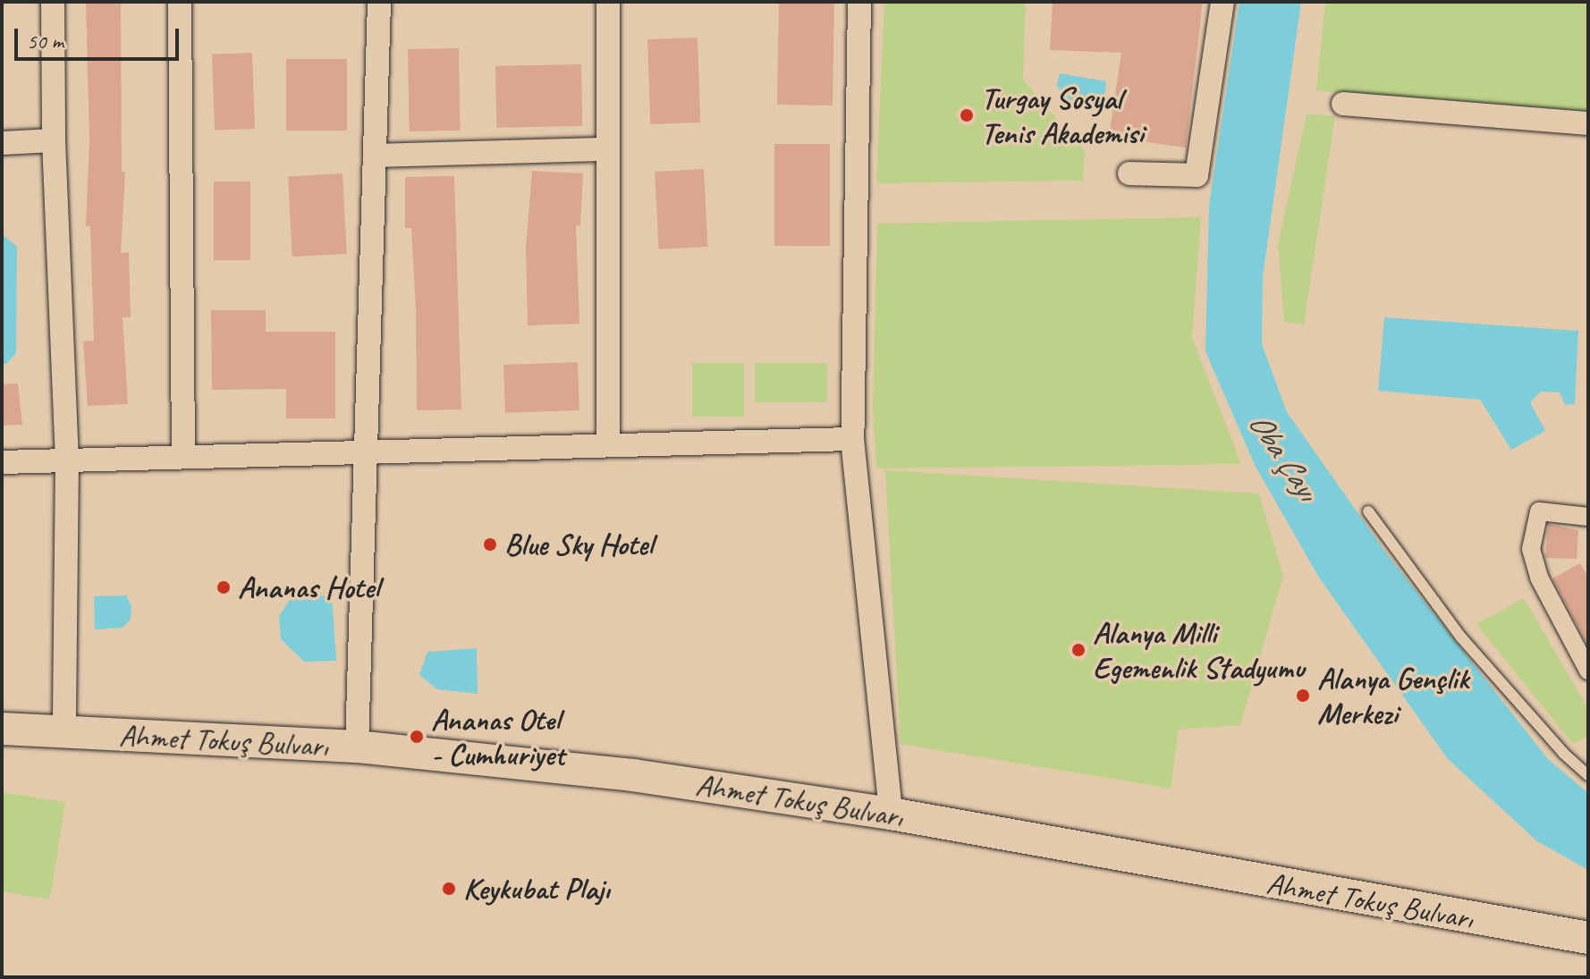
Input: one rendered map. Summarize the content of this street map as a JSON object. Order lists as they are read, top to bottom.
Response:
{
  "streets": {
    "main road": ["Ahmet Tokuş Bulvarı"]
  },
  "water": ["Oba Çayı"],
  "places": [
    "Turgay Sosyal Tenis Akademisi",
    "Blue Sky Hotel",
    "Ananas Hotel",
    "Alanya Milli Egemenlik Stadyumu",
    "Alanya Gençlik Merkezi",
    "Ananas Otel - Cumhuriyet",
    "Keykubat Plajı"
  ],
  "scale_bar": "50 m"
}
